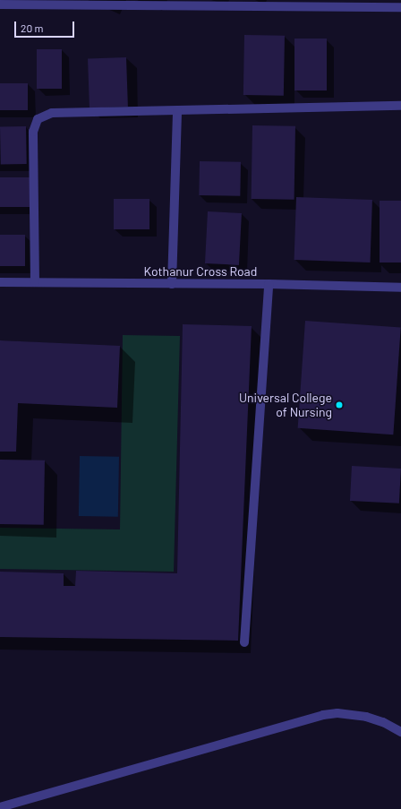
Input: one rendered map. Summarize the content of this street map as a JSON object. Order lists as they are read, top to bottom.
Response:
{
  "streets": {
    "street": ["Kothanur Cross Road"]
  },
  "places": ["Universal College of Nursing"],
  "scale_bar": "20 m"
}
